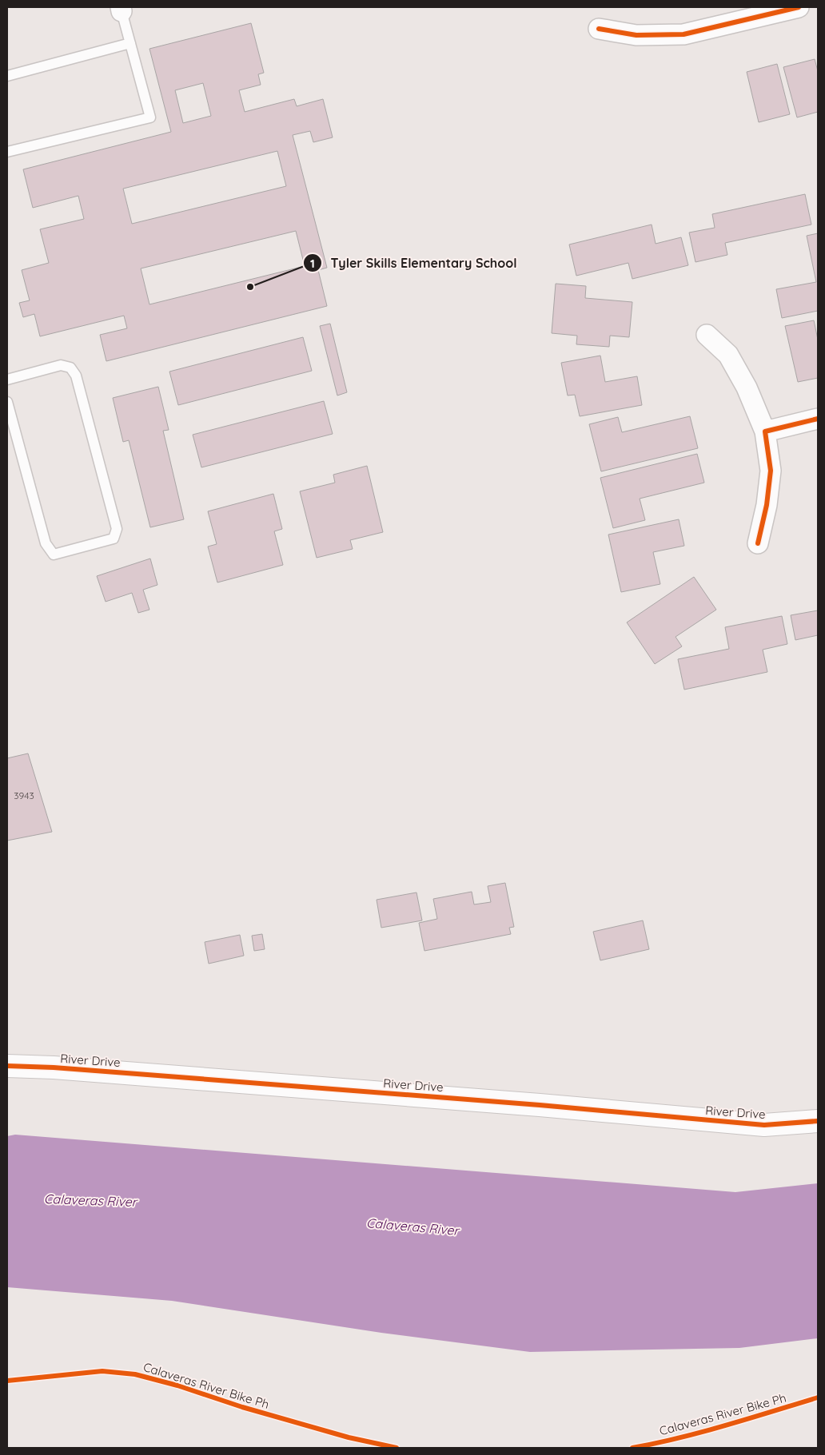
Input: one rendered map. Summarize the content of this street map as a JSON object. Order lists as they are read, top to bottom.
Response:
{
  "streets": {
    "street": ["River Drive"],
    "cycle path": ["Calaveras River Bike Ph"]
  },
  "water": ["Calaveras River"],
  "places": ["Tyler Skills Elementary School"],
  "house_numbers": ["3943"]
}
